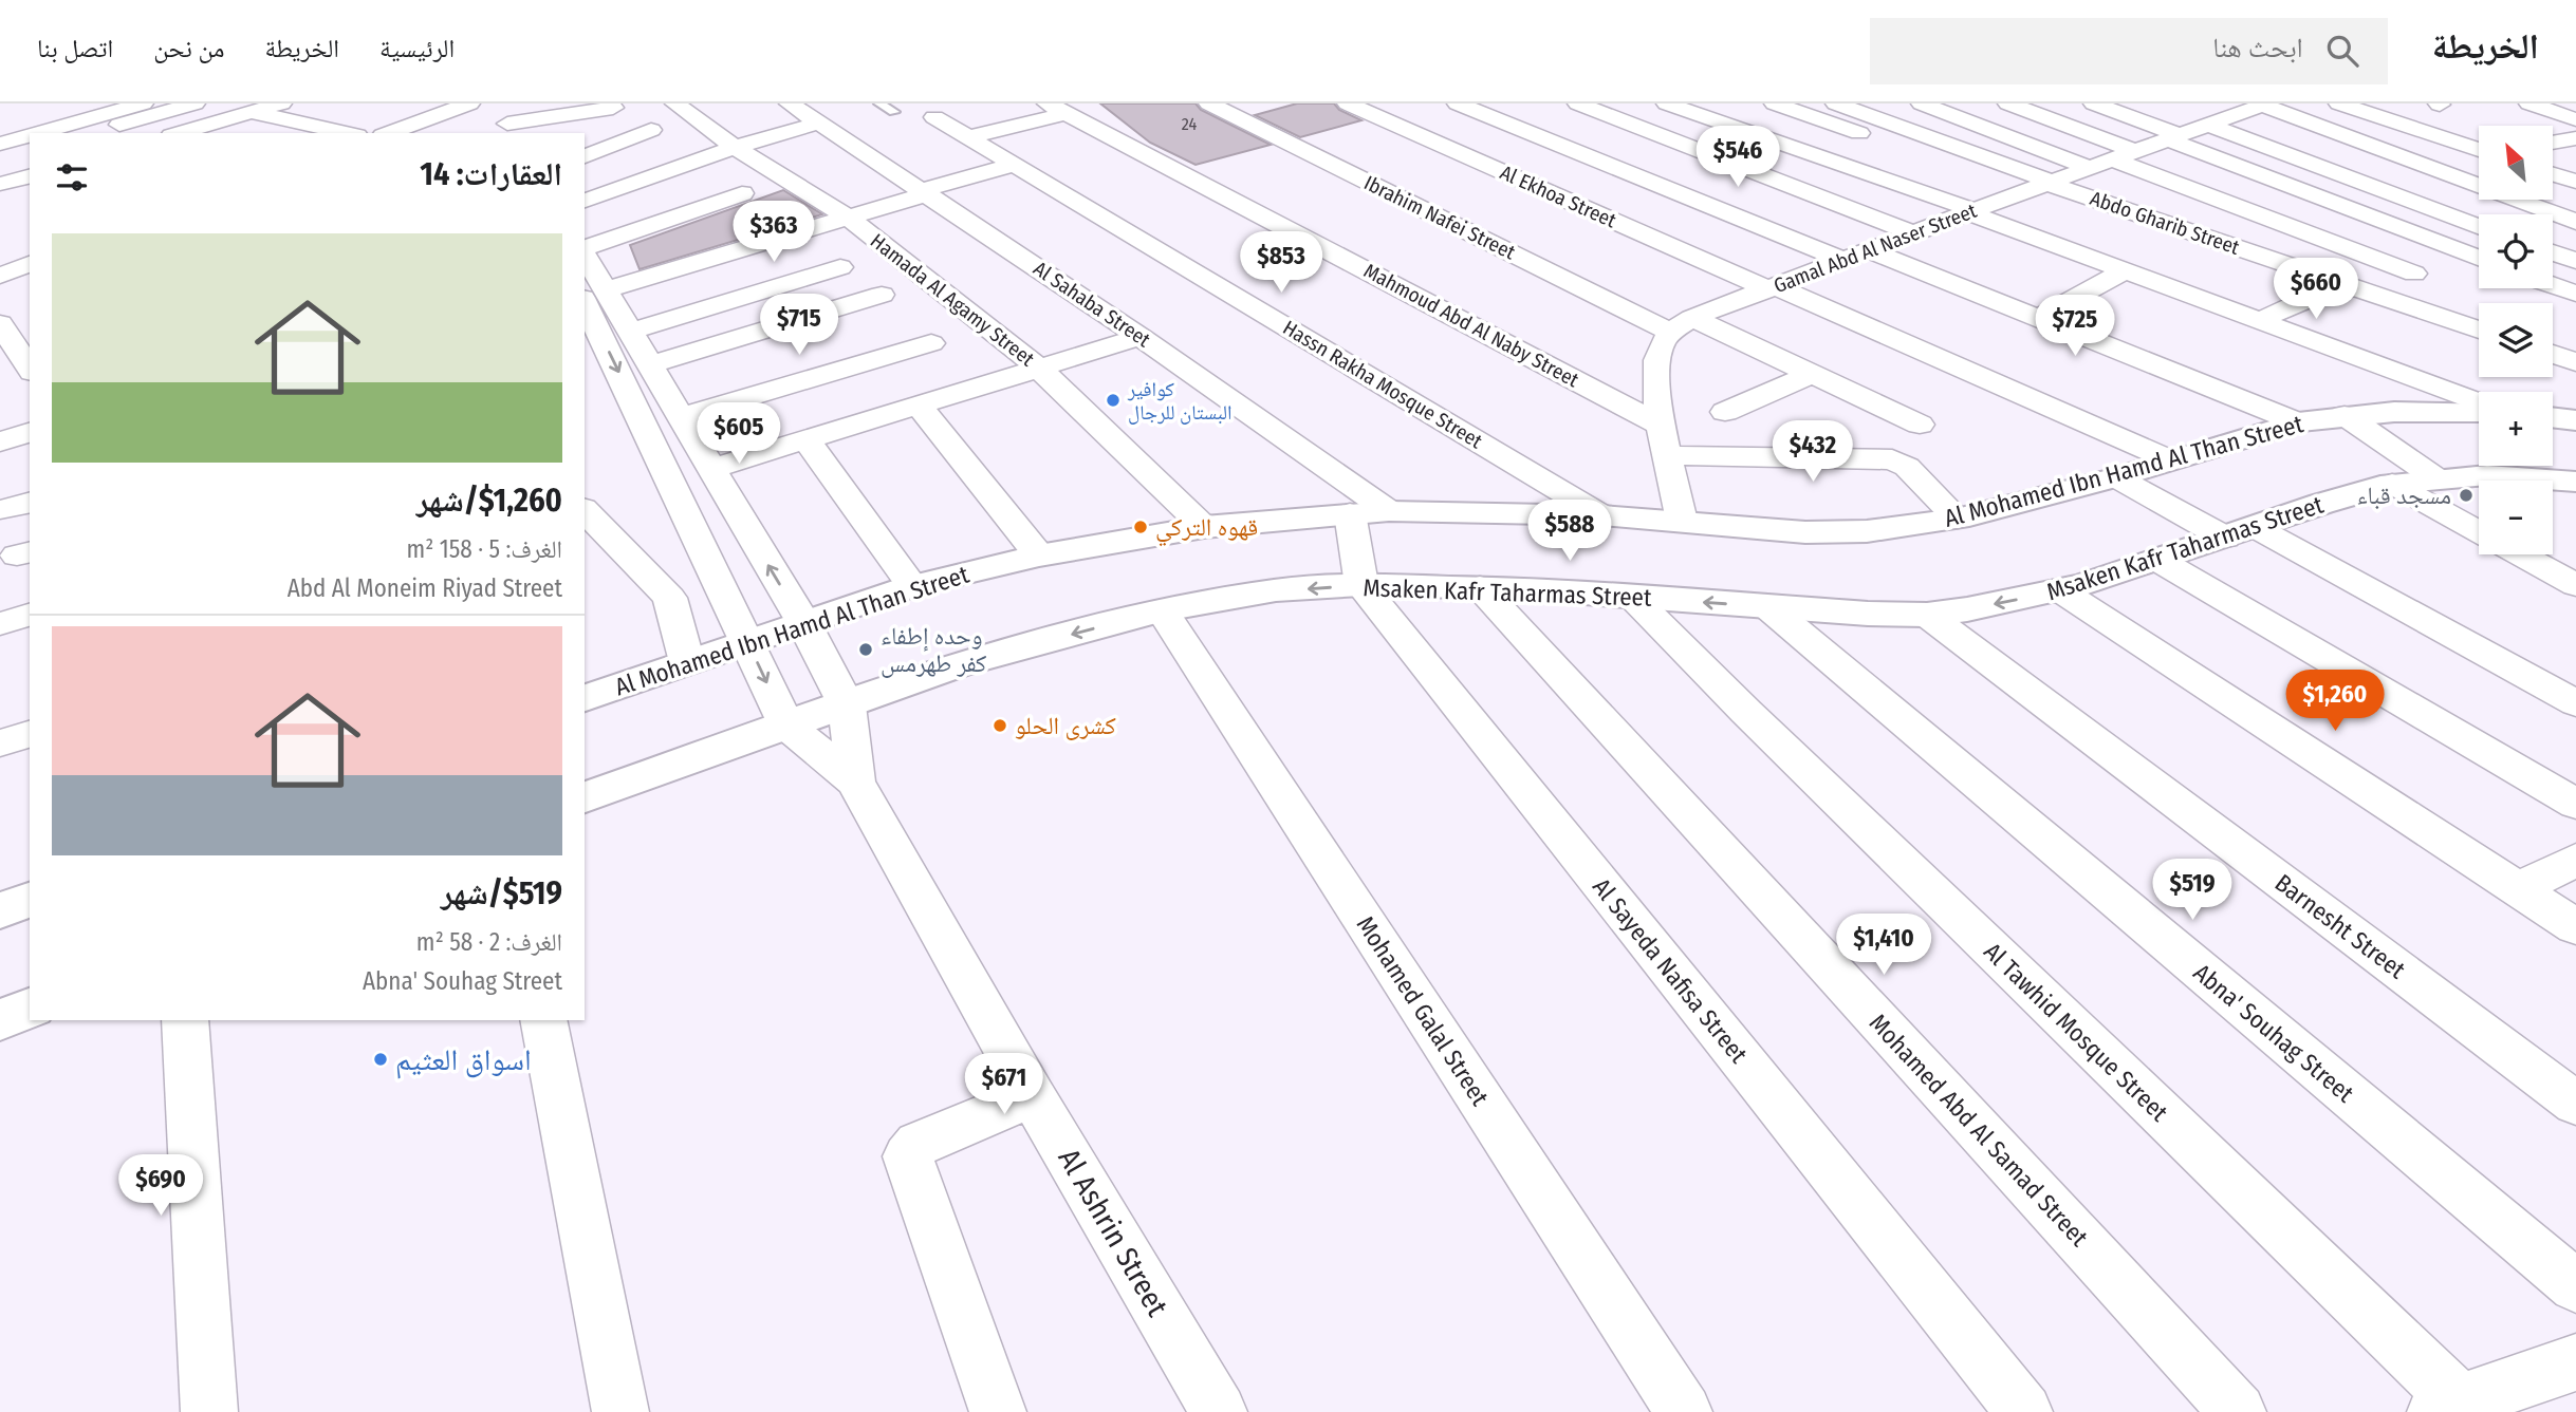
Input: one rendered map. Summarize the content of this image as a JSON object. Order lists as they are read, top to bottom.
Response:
{
  "streets": {
    "street": [
      "Al Ekhoa Street",
      "Ibrahim Nafei Street",
      "Abdo Gharib Street",
      "Gamal Abd Al Naser Street",
      "Hamada Al Agamy Street",
      "Al Sahaba Street",
      "Mahmoud Abd Al Naby Street",
      "Hassn Rakha Mosque Street",
      "Al Mohamed Ibn Hamd Al Than Street",
      "Msaken Kafr Taharmas Street",
      "Barnesht Street",
      "Al Sayeda Nafisa Street",
      "Mohamed Galal Street",
      "Al Tawhid Mosque Street",
      "Abna' Souhag Street",
      "Mohamed Abd Al Samad Street",
      "Al Ashrin Street"
    ]
  },
  "crossings": [
    ["Al Ekhoa Street", "Gamal Abd Al Naser Street"],
    ["Al Ekhoa Street", "Al Mohamed Ibn Hamd Al Than Street"],
    ["Ibrahim Nafei Street", "Gamal Abd Al Naser Street"],
    ["Abdo Gharib Street", "Gamal Abd Al Naser Street"],
    ["Hamada Al Agamy Street", "Al Mohamed Ibn Hamd Al Than Street"],
    ["Al Sahaba Street", "Al Mohamed Ibn Hamd Al Than Street"],
    ["Al Sahaba Street", "Al Sayeda Nafisa Street"],
    ["Hassn Rakha Mosque Street", "Al Mohamed Ibn Hamd Al Than Street"],
    ["Al Mohamed Ibn Hamd Al Than Street", "Al Sayeda Nafisa Street"],
    ["Al Mohamed Ibn Hamd Al Than Street", "Al Ashrin Street"],
    ["Msaken Kafr Taharmas Street", "Barnesht Street"],
    ["Msaken Kafr Taharmas Street", "Al Sayeda Nafisa Street"],
    ["Msaken Kafr Taharmas Street", "Mohamed Galal Street"],
    ["Msaken Kafr Taharmas Street", "Al Tawhid Mosque Street"],
    ["Msaken Kafr Taharmas Street", "Abna' Souhag Street"],
    ["Msaken Kafr Taharmas Street", "Mohamed Abd Al Samad Street"],
    ["Msaken Kafr Taharmas Street", "Al Ashrin Street"]
  ],
  "places": [
    "كوافير البستان للرجال",
    "مسجد قباء",
    "قهوه التركي",
    "وحده إطفاء كفر طهرمس",
    "كشرى الحلو",
    "اسواق العثيم"
  ],
  "house_numbers": ["24"],
  "north": "top left",
  "page": {
    "header": "الخريطة",
    "search": "ابحث هنا",
    "nav": [
      "الرئيسية",
      "الخريطة",
      "من نحن",
      "اتصل بنا"
    ],
    "map_buttons": ["+", "−"],
    "price": [
      "$546",
      "$363",
      "$853",
      "$660",
      "$715",
      "$725",
      "$605",
      "$432",
      "$588",
      "$1,260",
      "$519",
      "$1,410",
      "$671",
      "$690"
    ],
    "heading": "العقارات: 14",
    "list": [
      {
        "name": "$1,260/شهر",
        "note": "الغرف: 5 · 158 m² · Abd Al Moneim Riyad Street"
      },
      {
        "name": "$519/شهر",
        "note": "الغرف: 2 · 58 m² · Abna' Souhag Street"
      }
    ]
  }
}
